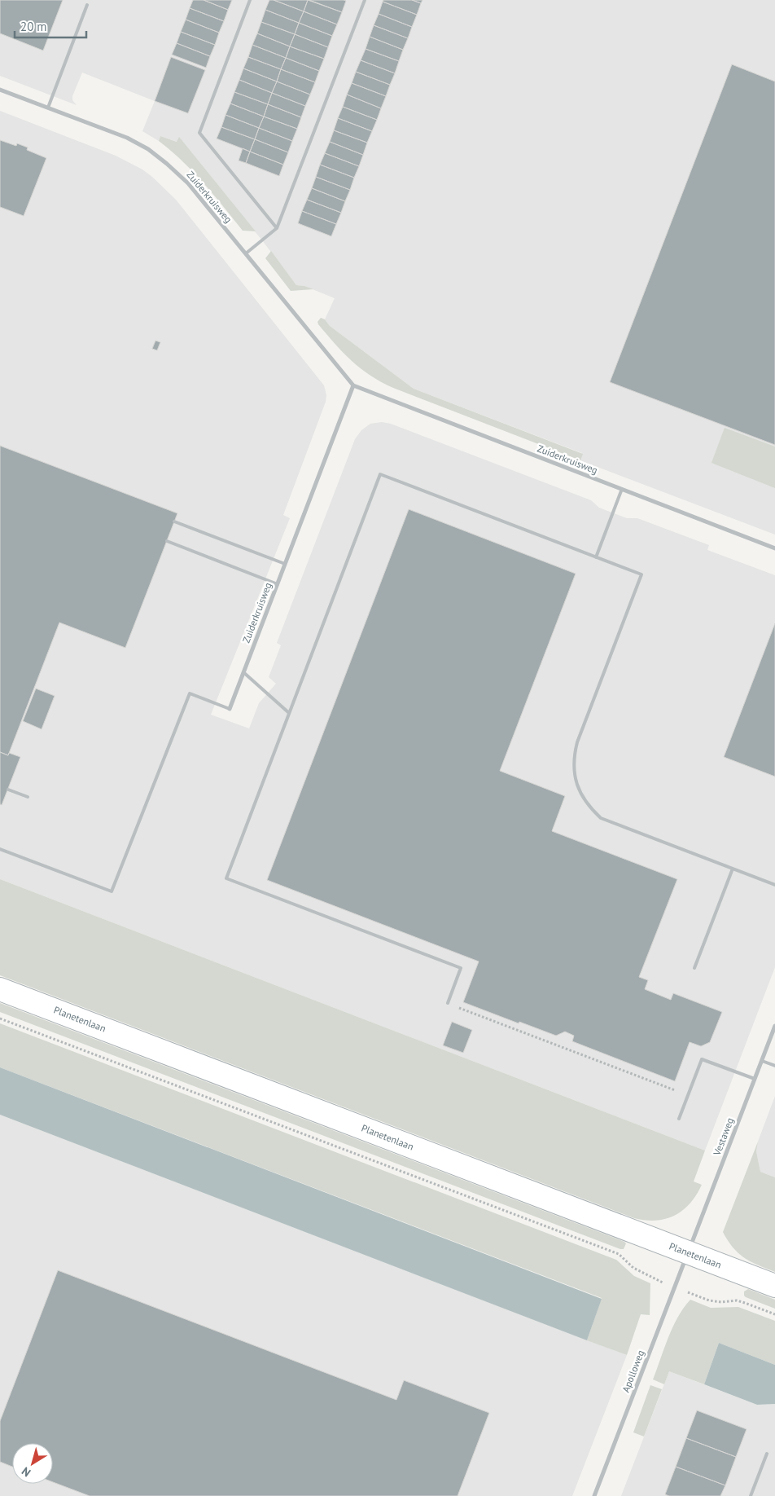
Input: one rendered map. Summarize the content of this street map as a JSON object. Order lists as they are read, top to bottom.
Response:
{
  "streets": {
    "street": [
      "Zuiderkruisweg",
      "Planetenlaan",
      "Vestaweg",
      "Apolloweg"
    ]
  },
  "crossings": [
    ["Planetenlaan", "Vestaweg"],
    ["Planetenlaan", "Apolloweg"],
    ["Vestaweg", "Apolloweg"]
  ],
  "scale_bar": "20 m",
  "north": "bottom left"
}
